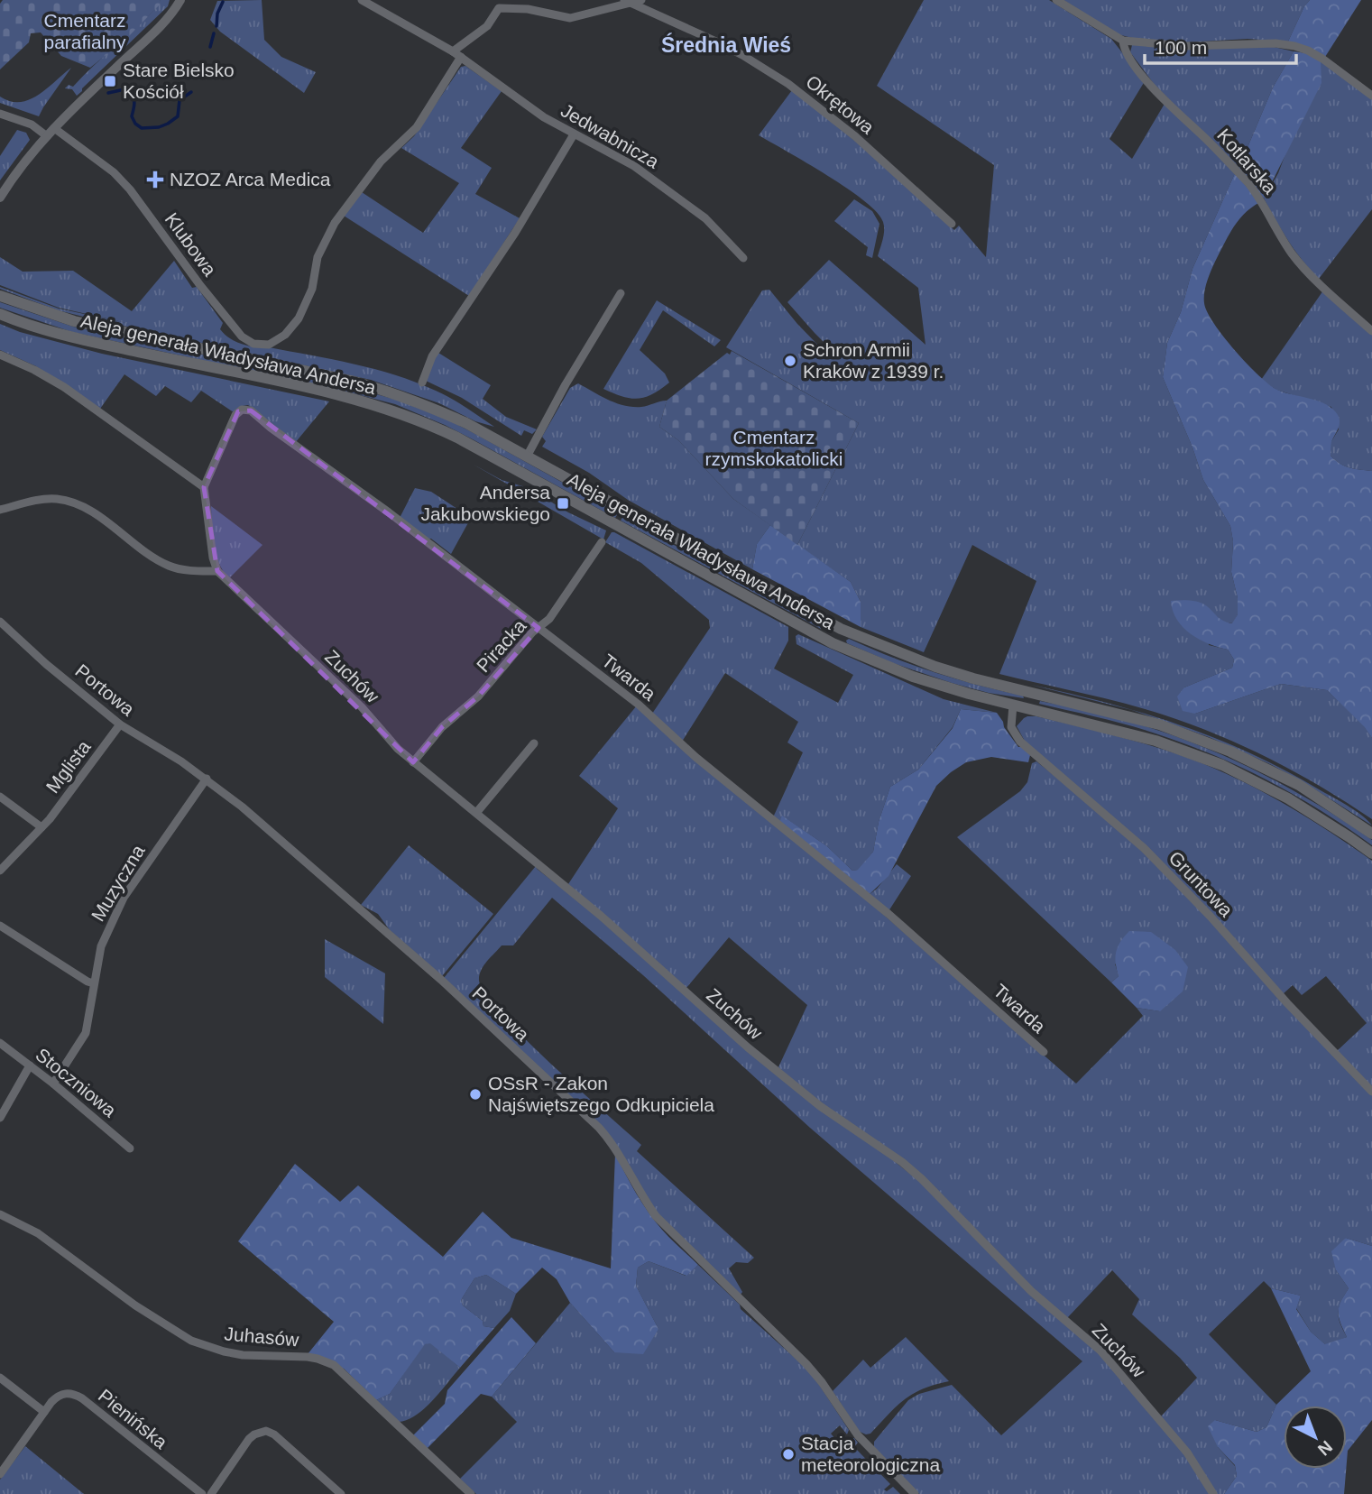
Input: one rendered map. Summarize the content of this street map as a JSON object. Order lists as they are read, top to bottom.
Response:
{
  "streets": {
    "main road": ["Aleja generała Władysława Andersa"],
    "street": [
      "Okrętowa",
      "Jedwabnicza",
      "Kotlarska",
      "Klubowa",
      "Piracka",
      "Zuchów",
      "Twarda",
      "Portowa",
      "Mglista",
      "Muzyczna",
      "Gruntowa",
      "Stoczniowa",
      "Juhasów",
      "Pienińska"
    ]
  },
  "crossings": [
    ["Jedwabnicza", "Klubowa"],
    ["Aleja generała Władysława Andersa", "Gruntowa"],
    ["Piracka", "Zuchów"],
    ["Piracka", "Twarda"],
    ["Portowa", "Mglista"],
    ["Portowa", "Muzyczna"],
    ["Muzyczna", "Stoczniowa"]
  ],
  "districts": ["Średnia Wieś"],
  "parks": ["Cmentarz parafialny", "Cmentarz rzymskokatolicki"],
  "places": {
    "transit": ["Stare Bielsko Kościół", "Andersa Jakubowskiego"],
    "health": ["NZOZ Arca Medica"],
    "other": ["Schron Armii Kraków z 1939 r.", "OSsR - Zakon Najświętszego Odkupiciela", "Stacja meteorologiczna"]
  },
  "scale_bar": "100 m",
  "north": "bottom right"
}
